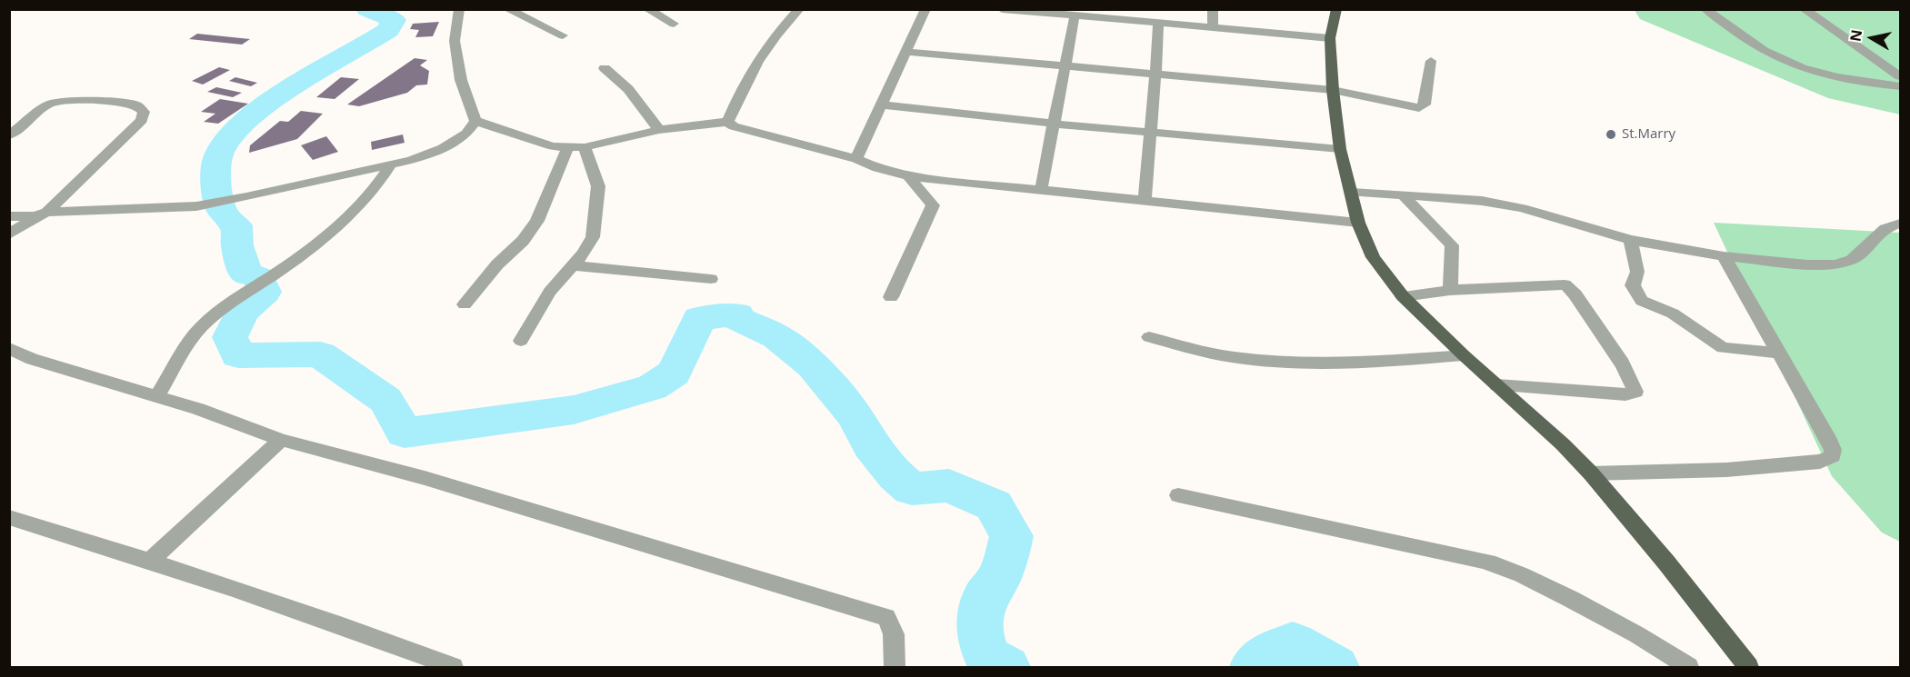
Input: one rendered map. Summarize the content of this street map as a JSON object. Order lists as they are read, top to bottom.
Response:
{
  "places": ["St.Marry"],
  "north": "left"
}
